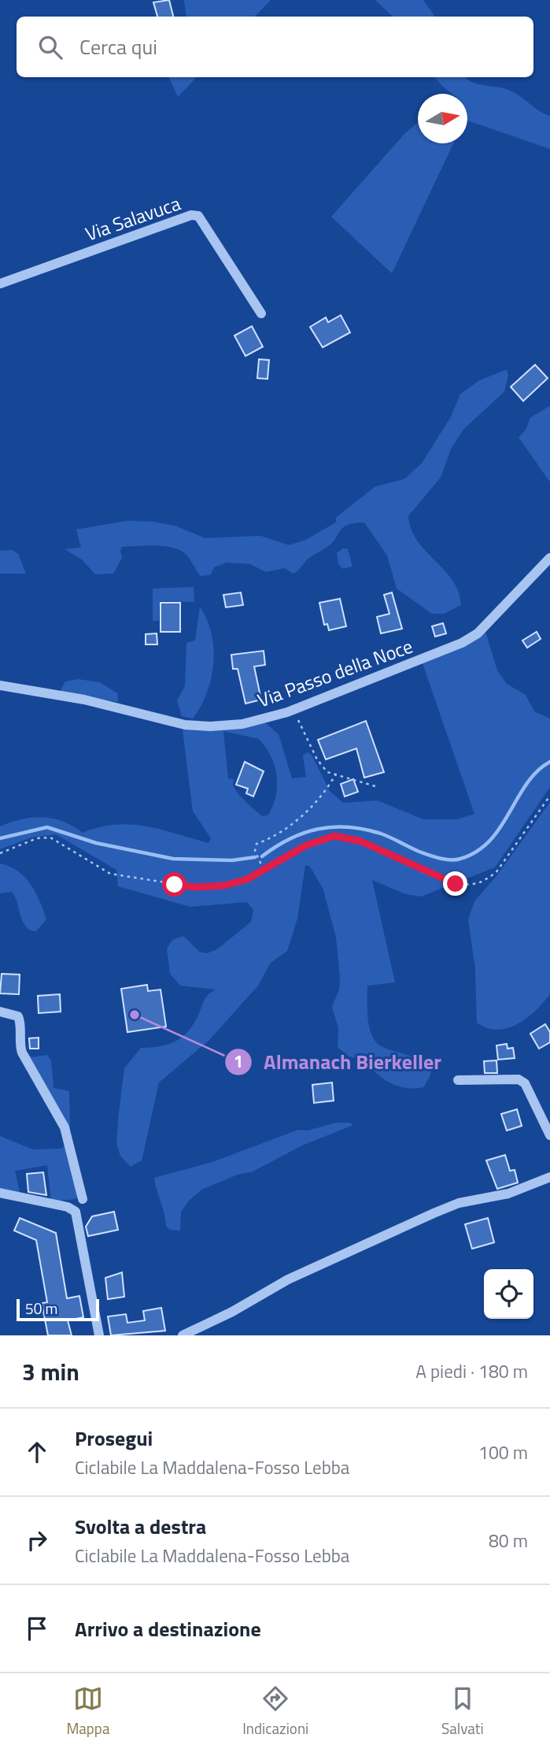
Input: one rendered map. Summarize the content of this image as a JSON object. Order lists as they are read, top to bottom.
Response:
{
  "streets": {
    "street": ["Via Salavuca", "Via Passo della Noce"]
  },
  "places": ["Almanach Bierkeller"],
  "scale_bar": "50 m",
  "north": "right",
  "page": {
    "search": "Cerca qui",
    "scale": "50 m",
    "heading": ["3 min", "A piedi · 180 m"],
    "list": [
      ["Prosegui", "Ciclabile La Maddalena-Fosso Lebba", "100 m"],
      ["Svolta a destra", "Ciclabile La Maddalena-Fosso Lebba", "80 m"],
      "Arrivo a destinazione"
    ],
    "nav": ["Mappa", "Indicazioni", "Salvati"]
  }
}
